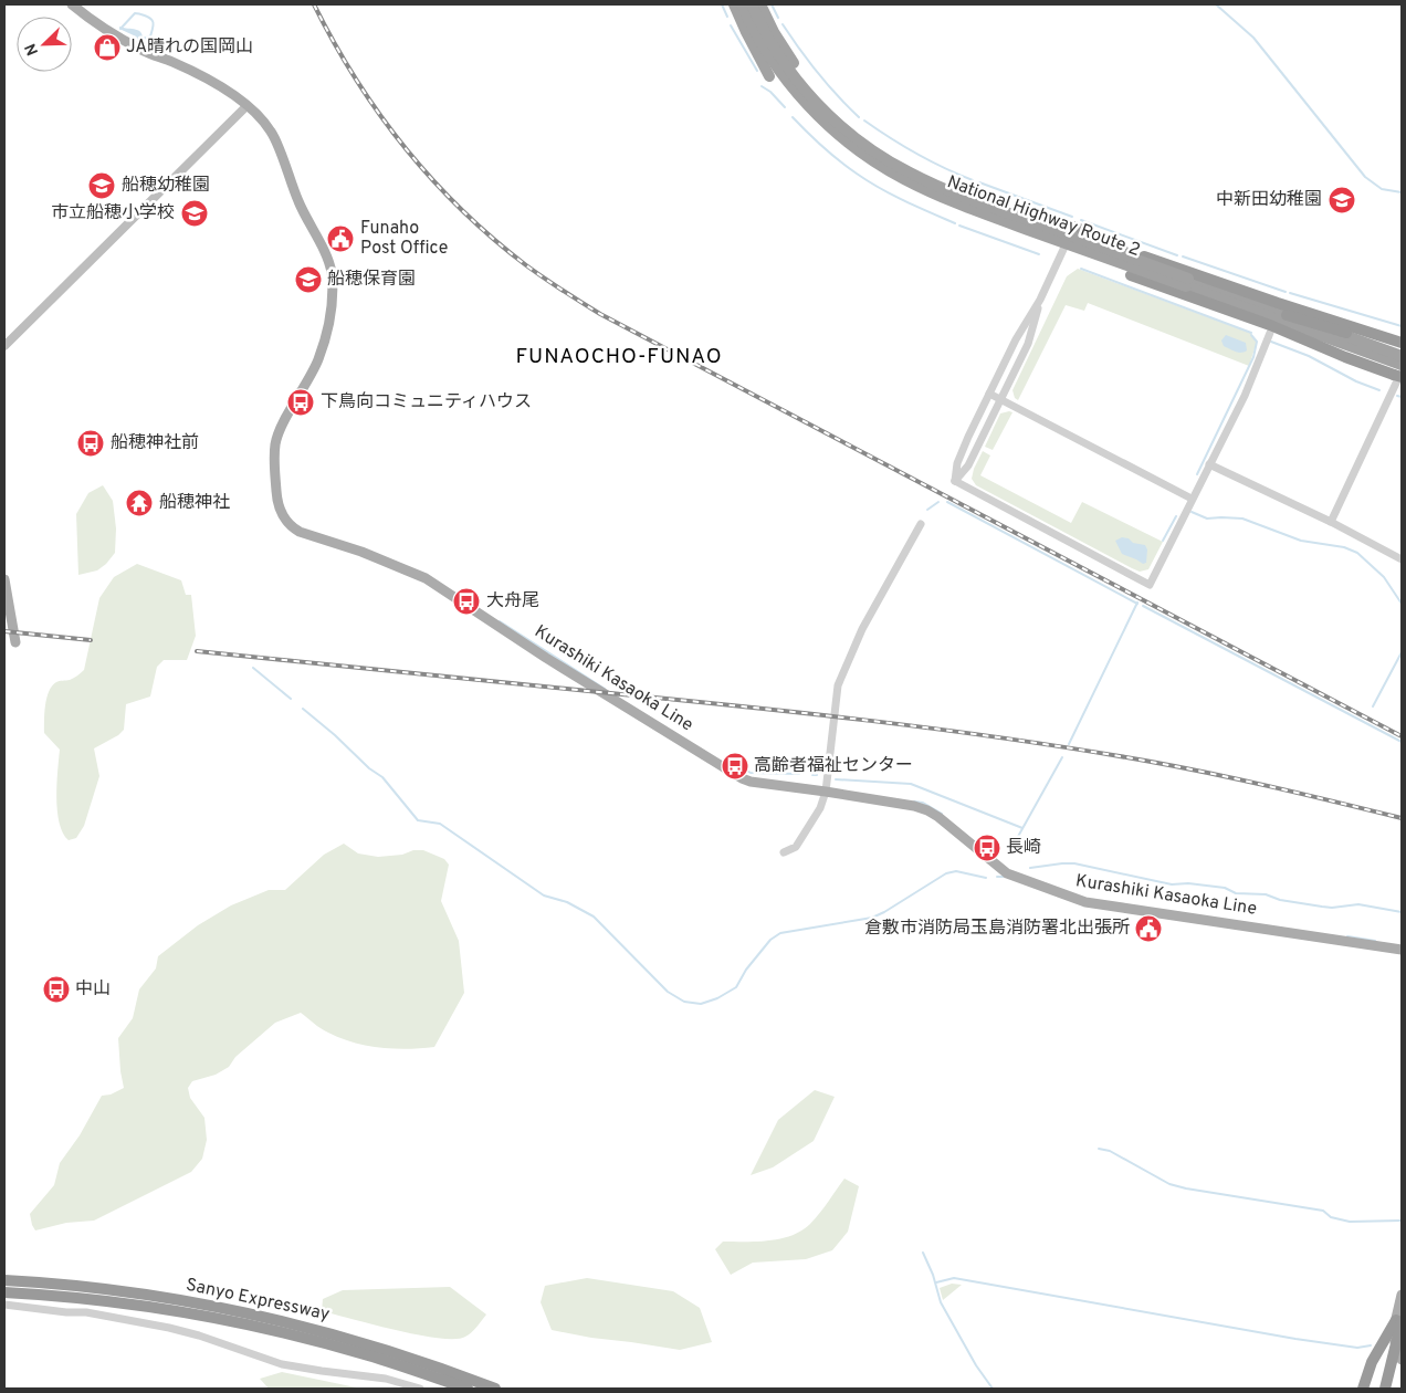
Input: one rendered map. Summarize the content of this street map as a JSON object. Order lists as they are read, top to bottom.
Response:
{
  "streets": {
    "highway": ["National Highway Route 2", "Sanyo Expressway"],
    "main road": ["Kurashiki Kasaoka Line"]
  },
  "districts": ["FUNAOCHO-FUNAO"],
  "places": {
    "shop": ["JA晴れの国岡山"],
    "school or university": [
      "船穂幼稚園",
      "中新田幼稚園",
      "市立船穂小学校",
      "船穂保育園"
    ],
    "public building": ["Funaho Post Office", "倉敷市消防局玉島消防署北出張所"],
    "bus stop": [
      "下鳥向コミュニティハウス",
      "船穂神社前",
      "大舟尾",
      "高齢者福祉センター",
      "長崎",
      "中山"
    ],
    "temple": ["船穂神社"]
  },
  "north": "bottom left"
}
